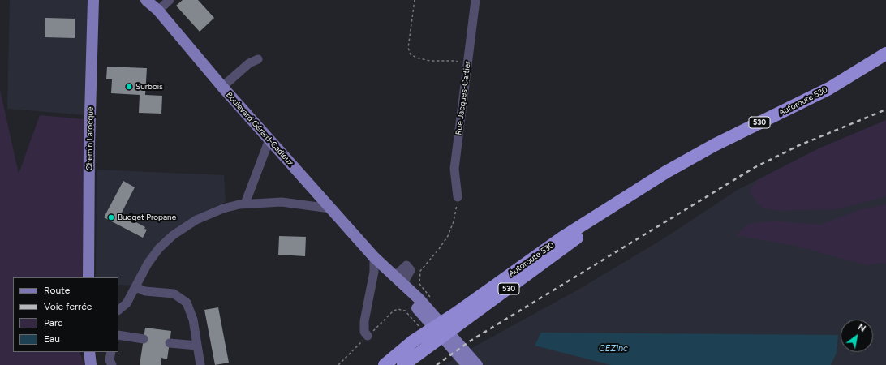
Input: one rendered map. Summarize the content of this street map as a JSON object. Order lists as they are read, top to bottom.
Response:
{
  "streets": {
    "highway": ["Autoroute 530", "530"],
    "main road": ["Boulevard Gérard-Cadieux", "Chemin Larocque"],
    "street": ["Rue Jacques-Cartier"]
  },
  "crossings": [
    ["Autoroute 530", "Boulevard Gérard-Cadieux"]
  ],
  "water": ["CEZinc"],
  "places": ["Surbois", "Budget Propane"],
  "legend": [
    "Route",
    "Voie ferrée",
    "Parc",
    "Eau"
  ],
  "north": "top right"
}
